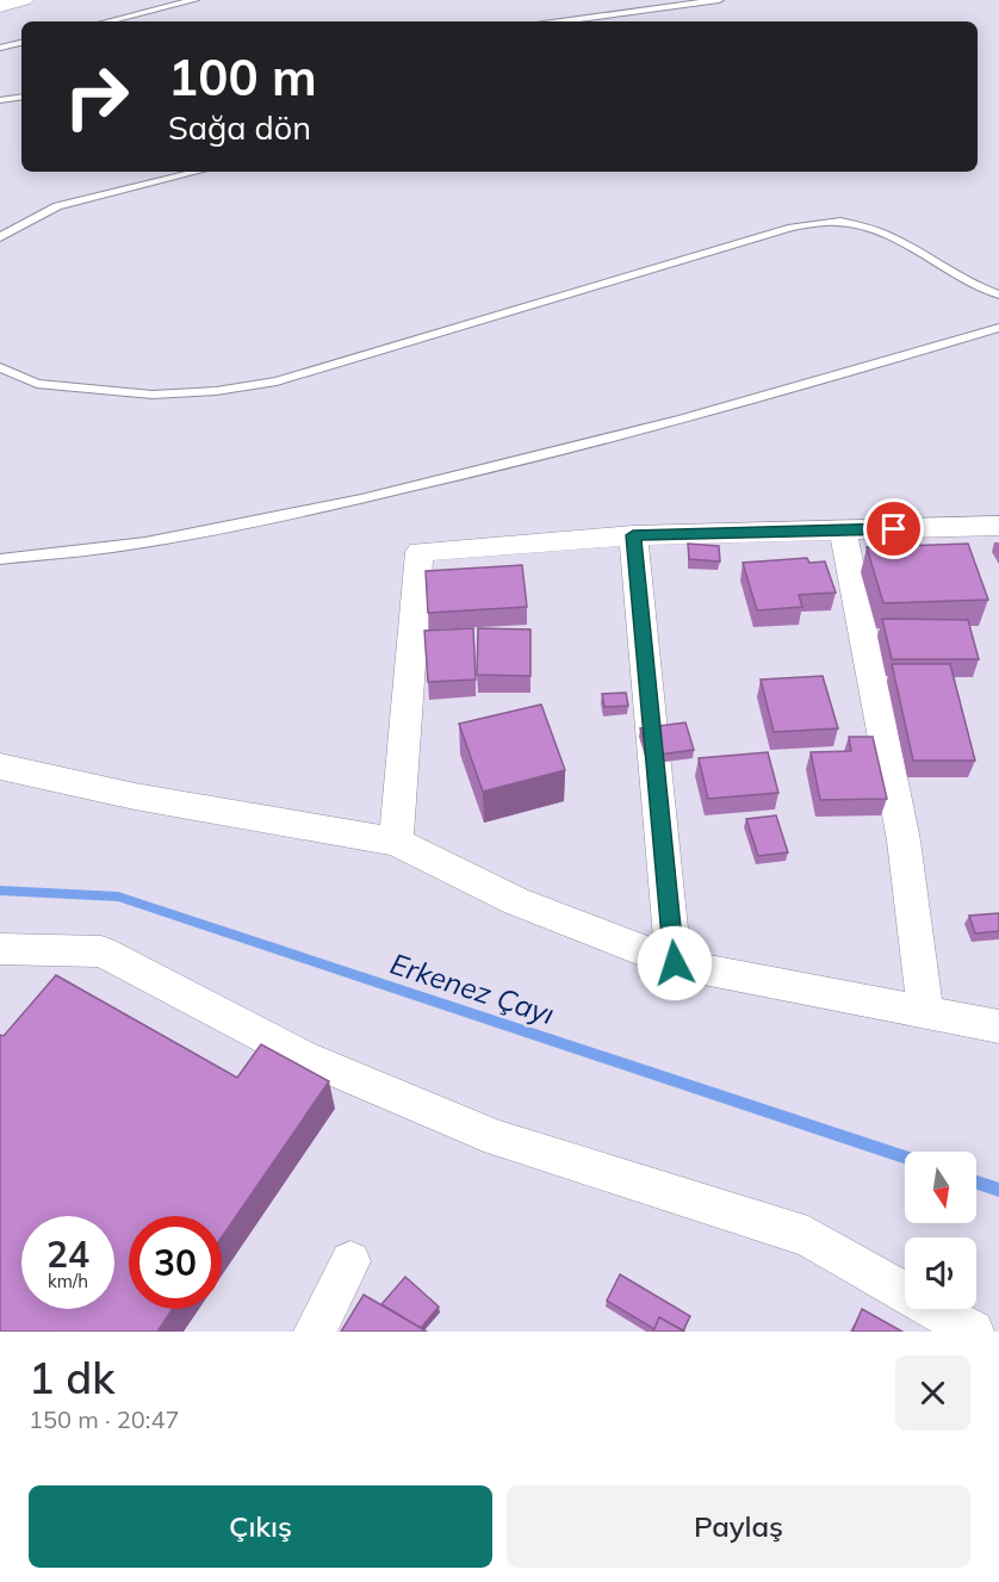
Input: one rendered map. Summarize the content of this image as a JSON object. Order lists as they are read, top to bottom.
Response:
{
  "water": ["Erkenez Çayı"],
  "north": "bottom",
  "page": {
    "turn": ["100 m", "Sağa dön"],
    "speed": "24 km/h",
    "limit": "30",
    "heading": ["1 dk", "150 m · 20:47"],
    "buttons": ["Çıkış", "Paylaş"]
  }
}
